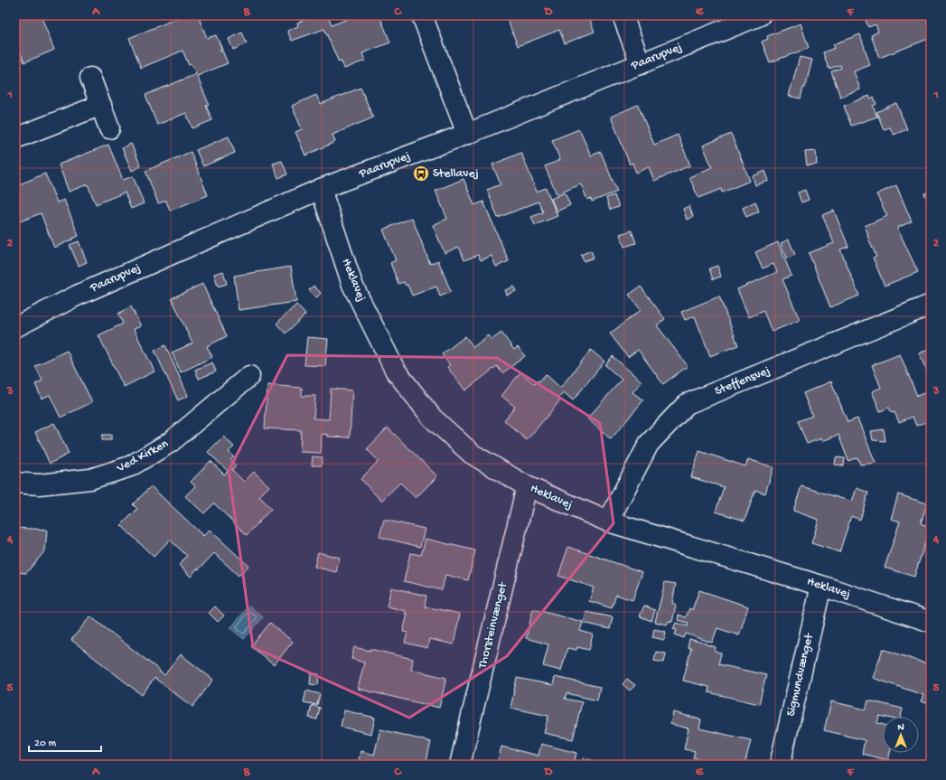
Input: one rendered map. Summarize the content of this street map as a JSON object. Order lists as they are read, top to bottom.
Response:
{
  "streets": {
    "street": [
      "Paarupvej",
      "Heklavej",
      "Steffensvej",
      "Ved Kirken",
      "Thorsteinvænget",
      "Sigmundvænget"
    ]
  },
  "crossings": [
    ["Paarupvej", "Heklavej"],
    ["Heklavej", "Steffensvej"],
    ["Heklavej", "Thorsteinvænget"],
    ["Heklavej", "Sigmundvænget"]
  ],
  "places": {
    "bus stop": ["Stellavej"]
  },
  "scale_bar": "20 m",
  "north": "top",
  "grid": {
    "columns": [
      "A",
      "B",
      "C",
      "D",
      "E",
      "F"
    ],
    "rows": [
      "1",
      "2",
      "3",
      "4",
      "5"
    ]
  }
}
